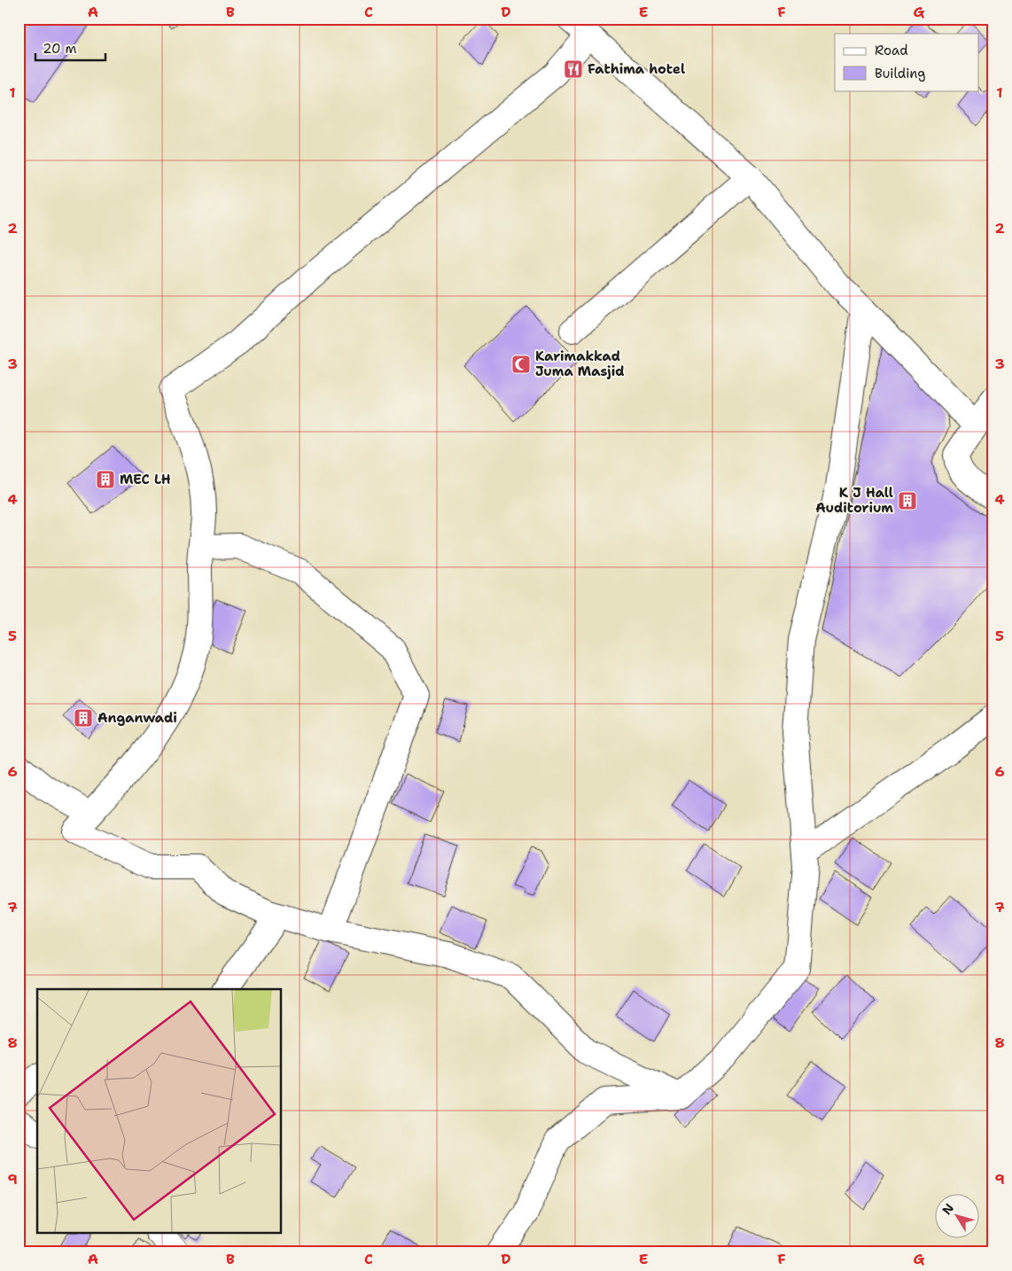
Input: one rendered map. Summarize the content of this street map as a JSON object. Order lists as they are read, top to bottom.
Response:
{
  "places": {
    "restaurant": ["Fathima hotel"],
    "mosque": ["Karimakkad Juma Masjid"],
    "building": ["MEC LH", "K J Hall Auditorium", "Anganwadi"]
  },
  "legend": ["Road", "Building"],
  "scale_bar": "20 m",
  "north": "top left",
  "grid": {
    "columns": [
      "A",
      "B",
      "C",
      "D",
      "E",
      "F",
      "G"
    ],
    "rows": [
      "1",
      "2",
      "3",
      "4",
      "5",
      "6",
      "7",
      "8",
      "9"
    ]
  }
}
